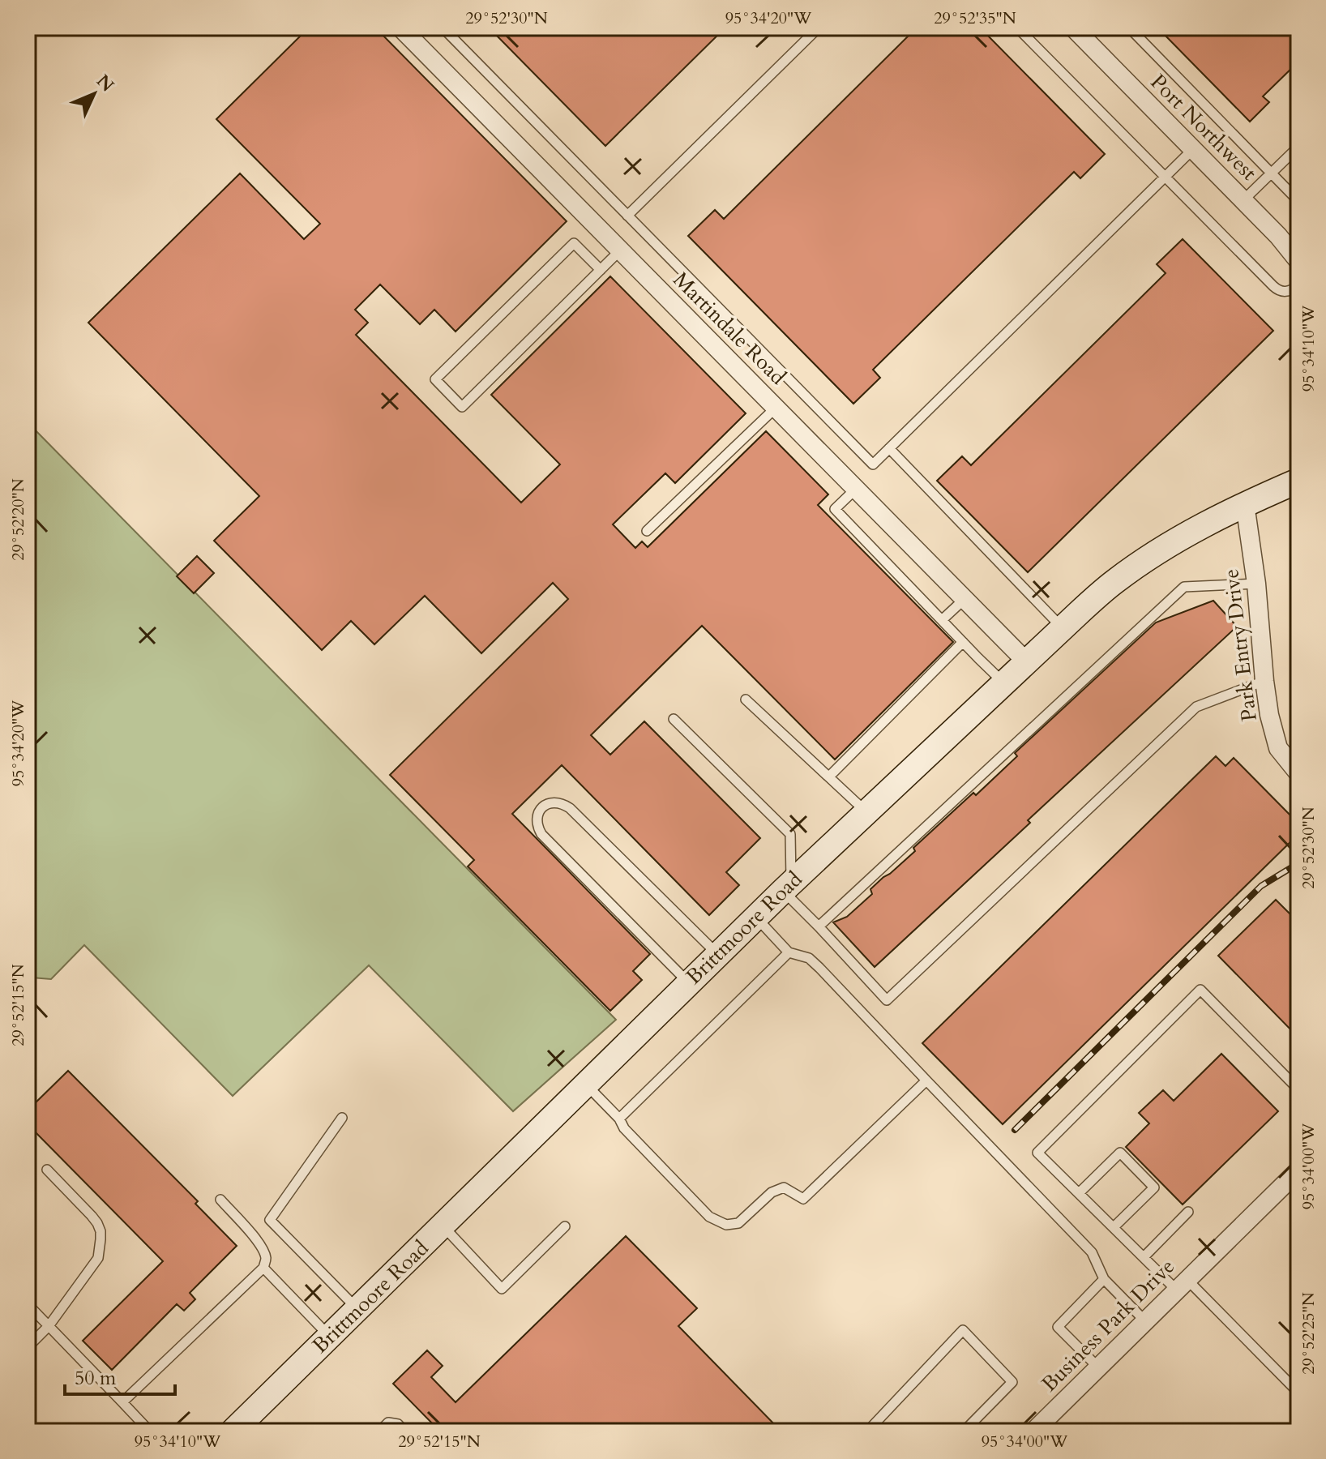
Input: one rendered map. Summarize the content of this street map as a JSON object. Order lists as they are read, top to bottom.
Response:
{
  "streets": {
    "main road": ["Brittmoore Road"],
    "street": [
      "Port Northwest",
      "Martindale Road",
      "Park Entry Drive",
      "Business Park Drive"
    ]
  },
  "crossings": [
    ["Martindale Road", "Brittmoore Road"],
    ["Park Entry Drive", "Brittmoore Road"]
  ],
  "scale_bar": "50 m",
  "north": "top right",
  "coordinates": [
    "29°52'30\"N",
    "95°34'20\"W",
    "29°52'35\"N",
    "95°34'10\"W",
    "29°52'20\"N",
    "29°52'15\"N",
    "95°34'00\"W",
    "29°52'25\"N"
  ]
}
